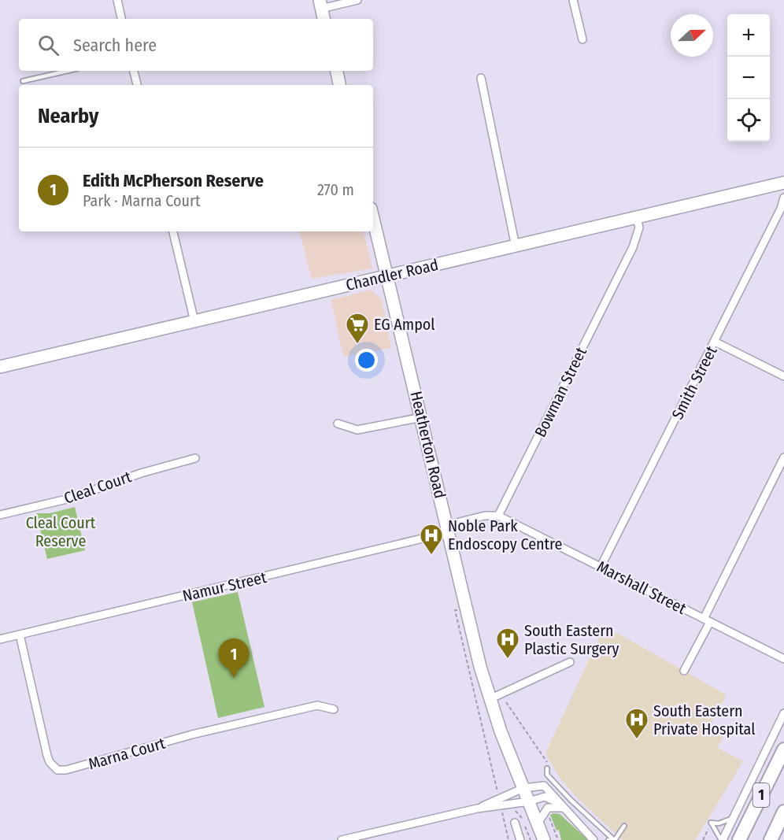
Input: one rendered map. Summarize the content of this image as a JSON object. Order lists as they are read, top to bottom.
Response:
{
  "streets": {
    "highway": ["1"],
    "main road": ["Chandler Road", "Heatherton Road"],
    "street": [
      "Smith Street",
      "Bowman Street",
      "Cleal Court",
      "Namur Street",
      "Marshall Street",
      "Marna Court"
    ]
  },
  "crossings": [
    ["Chandler Road", "Bowman Street"],
    ["Chandler Road", "Heatherton Road"],
    ["Smith Street", "Marshall Street"],
    ["Bowman Street", "Marshall Street"],
    ["Heatherton Road", "Namur Street"],
    ["Namur Street", "Marna Court"]
  ],
  "parks": ["Cleal Court Reserve"],
  "places": {
    "supermarket": ["EG Ampol"],
    "hospital": ["Noble Park Endoscopy Centre", "South Eastern Plastic Surgery", "South Eastern Private Hospital"]
  },
  "north": "right",
  "page": {
    "map_buttons": ["+", "−"],
    "search": "Search here",
    "heading": "Nearby",
    "list": [
      {
        "mark": "1",
        "name": "Edith McPherson Reserve",
        "note": "Park · Marna Court",
        "value": "270 m"
      }
    ],
    "pins": "1"
  }
}
